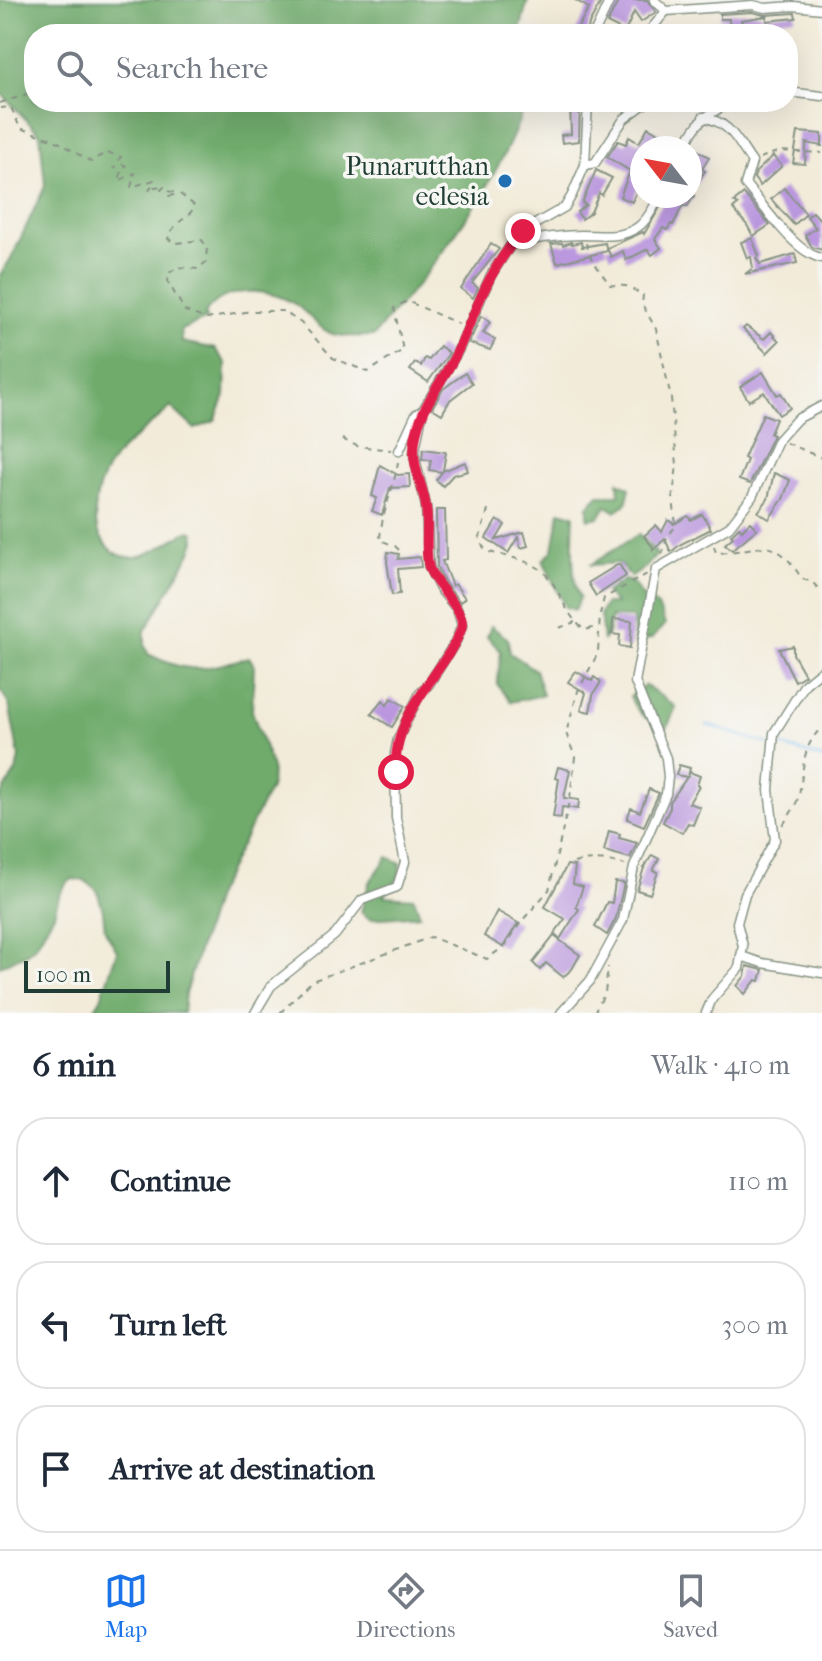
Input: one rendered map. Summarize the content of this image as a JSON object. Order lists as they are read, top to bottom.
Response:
{
  "places": ["Punarutthan eclesia"],
  "scale_bar": "100 m",
  "north": "top left",
  "page": {
    "search": "Search here",
    "scale": "100 m",
    "heading": ["6 min", "Walk · 410 m"],
    "list": [
      ["Continue", "110 m"],
      ["Turn left", "300 m"],
      "Arrive at destination"
    ],
    "nav": ["Map", "Directions", "Saved"]
  }
}
